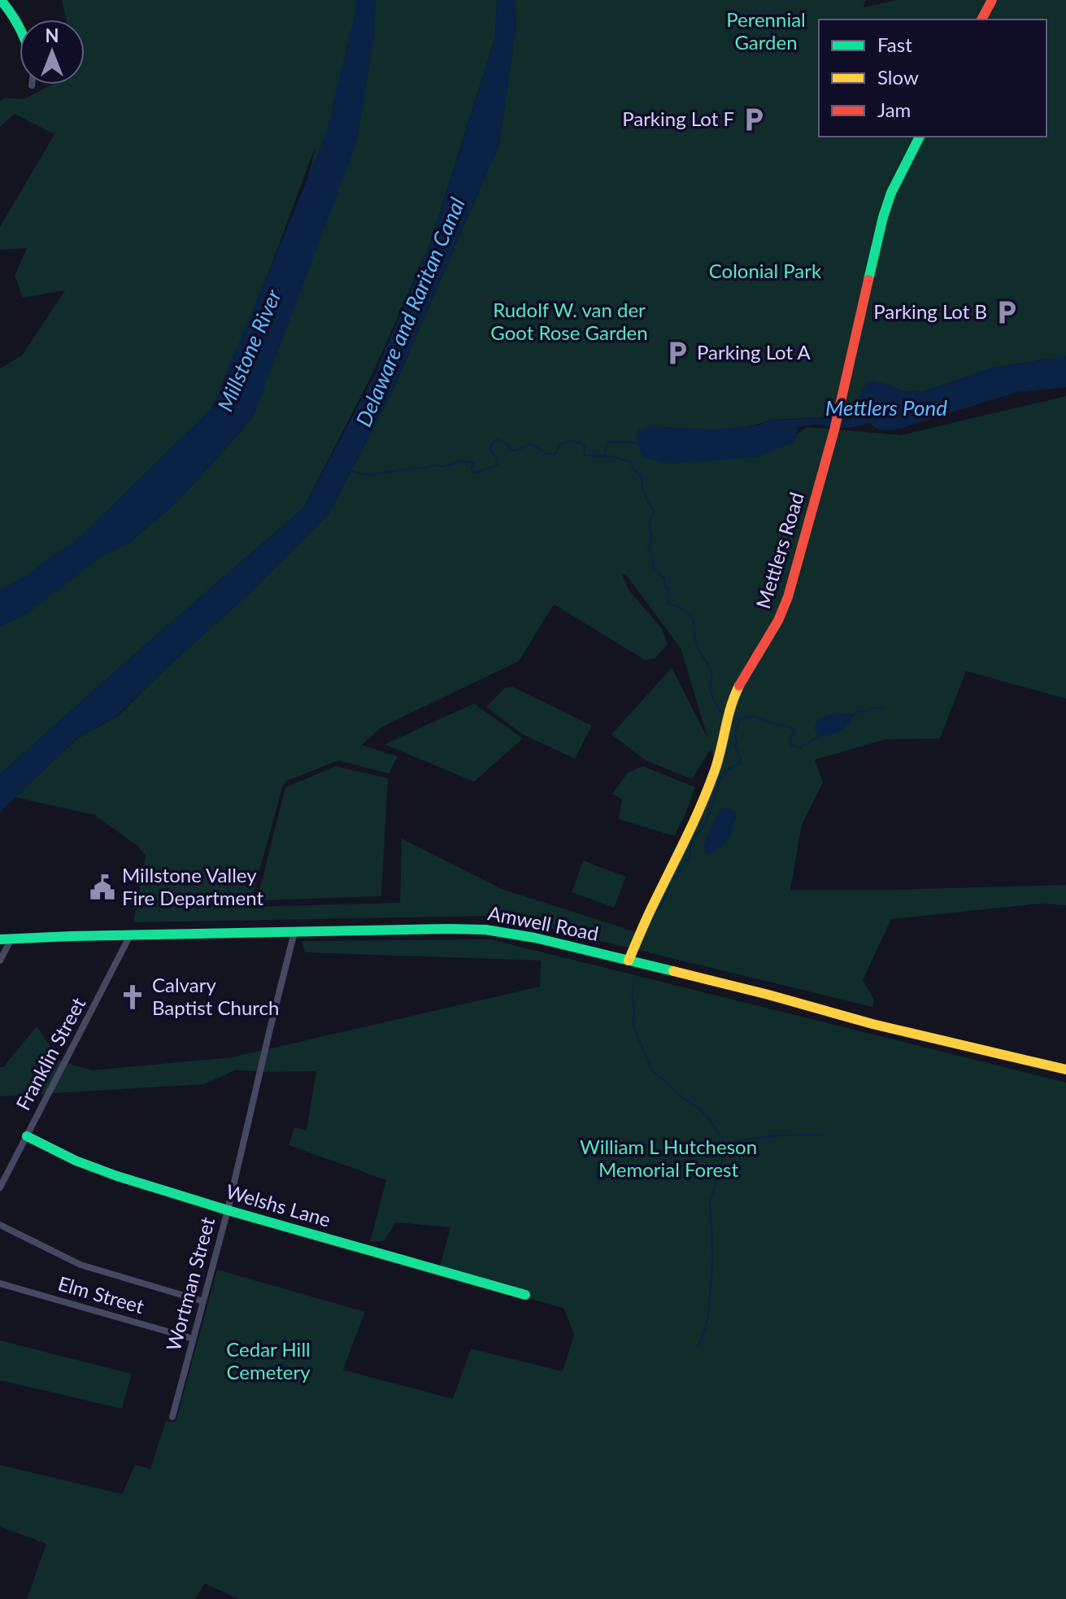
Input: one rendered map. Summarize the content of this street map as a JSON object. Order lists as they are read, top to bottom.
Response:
{
  "streets": {
    "street": [
      "Mettlers Road",
      "Amwell Road",
      "Franklin Street",
      "Welshs Lane",
      "Wortman Street",
      "Elm Street"
    ]
  },
  "crossings": [
    ["Mettlers Road", "Amwell Road"],
    ["Amwell Road", "Franklin Street"],
    ["Amwell Road", "Wortman Street"],
    ["Franklin Street", "Welshs Lane"],
    ["Welshs Lane", "Wortman Street"],
    ["Wortman Street", "Elm Street"]
  ],
  "water": ["Delaware and Raritan Canal", "Millstone River", "Mettlers Pond"],
  "parks": [
    "Perennial Garden",
    "Colonial Park",
    "Rudolf W. van der Goot Rose Garden",
    "William L Hutcheson Memorial Forest",
    "Cedar Hill Cemetery"
  ],
  "places": {
    "parking": ["Parking Lot F", "Parking Lot B", "Parking Lot A"],
    "public building": ["Millstone Valley Fire Department"],
    "church": ["Calvary Baptist Church"]
  },
  "legend": ["Fast", "Slow", "Jam"],
  "north": "top"
}
